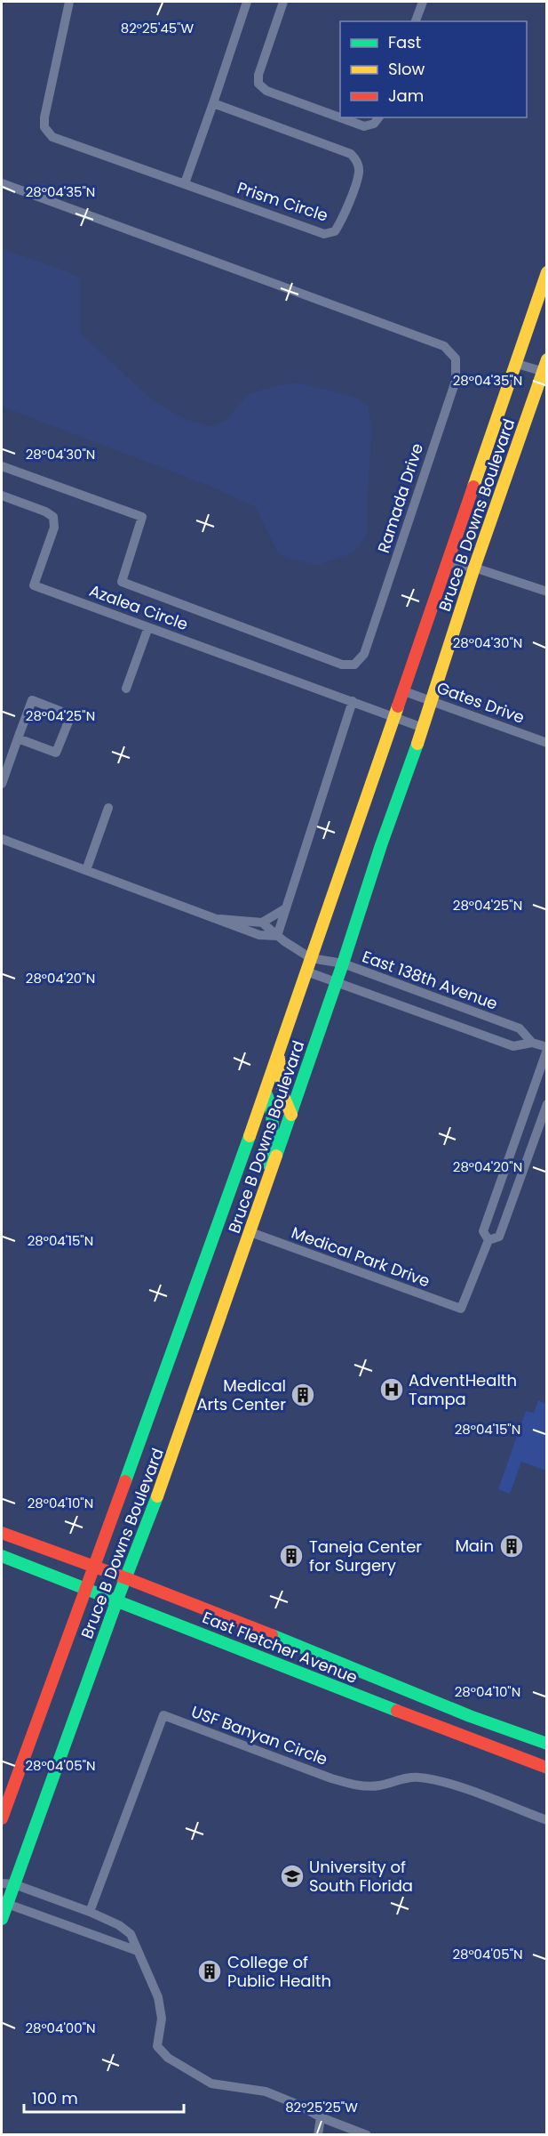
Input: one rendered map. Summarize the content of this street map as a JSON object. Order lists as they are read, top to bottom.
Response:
{
  "streets": {
    "main road": ["Bruce B Downs Boulevard", "East Fletcher Avenue"],
    "street": [
      "Prism Circle",
      "Ramada Drive",
      "Azalea Circle",
      "Gates Drive",
      "East 138th Avenue",
      "Medical Park Drive",
      "USF Banyan Circle"
    ]
  },
  "crossings": [
    ["Bruce B Downs Boulevard", "Azalea Circle"],
    ["Bruce B Downs Boulevard", "Gates Drive"],
    ["Bruce B Downs Boulevard", "East 138th Avenue"],
    ["Bruce B Downs Boulevard", "Medical Park Drive"],
    ["Bruce B Downs Boulevard", "East Fletcher Avenue"]
  ],
  "places": {
    "hospital": ["AdventHealth Tampa"],
    "building": [
      "Medical Arts Center",
      "Main",
      "Taneja Center for Surgery",
      "College of Public Health"
    ],
    "school or university": ["University of South Florida"]
  },
  "legend": ["Fast", "Slow", "Jam"],
  "scale_bar": "100 m",
  "coordinates": [
    "82°25'45\"W",
    "28°04'35\"N",
    "28°04'30\"N",
    "28°04'25\"N",
    "28°04'20\"N",
    "28°04'15\"N",
    "28°04'10\"N",
    "28°04'05\"N",
    "28°04'00\"N",
    "82°25'25\"W"
  ]
}
